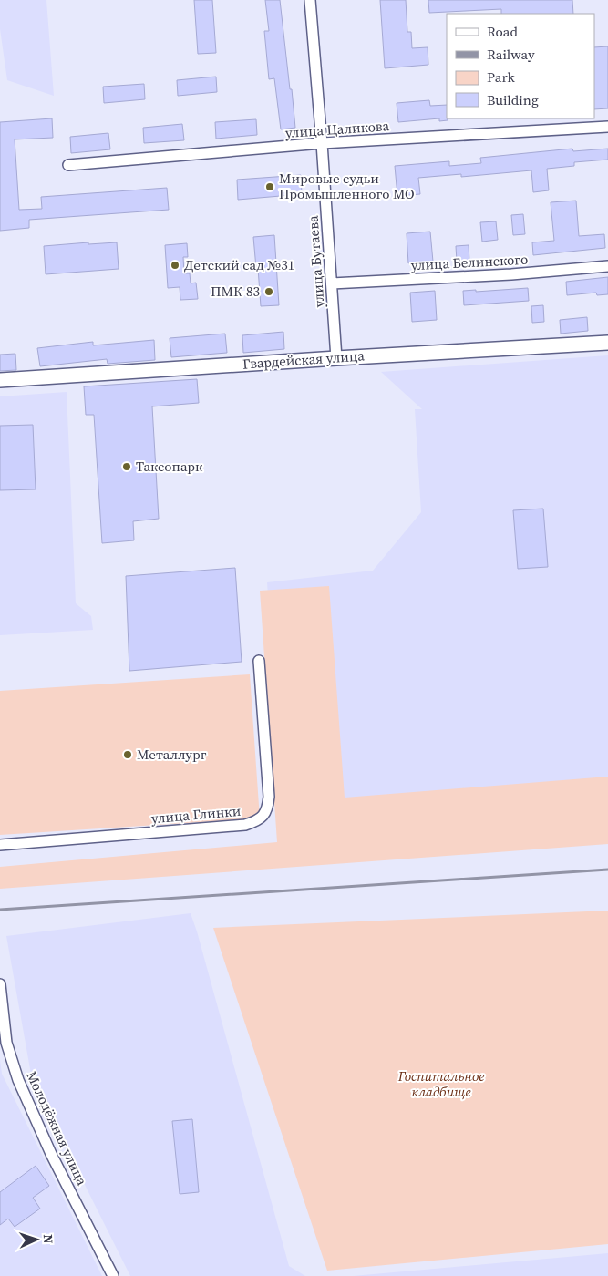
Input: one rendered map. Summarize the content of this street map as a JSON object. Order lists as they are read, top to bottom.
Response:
{
  "streets": {
    "street": [
      "улица Цаликова",
      "улица Бутаева",
      "улица Белинского",
      "Гвардейская улица",
      "улица Глинки",
      "Молодёжная улица"
    ]
  },
  "crossings": [
    ["улица Цаликова", "улица Бутаева"],
    ["улица Бутаева", "улица Белинского"],
    ["улица Бутаева", "Гвардейская улица"]
  ],
  "parks": ["Госпитальное кладбище"],
  "places": [
    "Мировые судьи Промышленного МО",
    "Детский сад №31",
    "ПМК-83",
    "Таксопарк",
    "Металлург"
  ],
  "legend": [
    "Road",
    "Railway",
    "Park",
    "Building"
  ],
  "north": "right"
}
